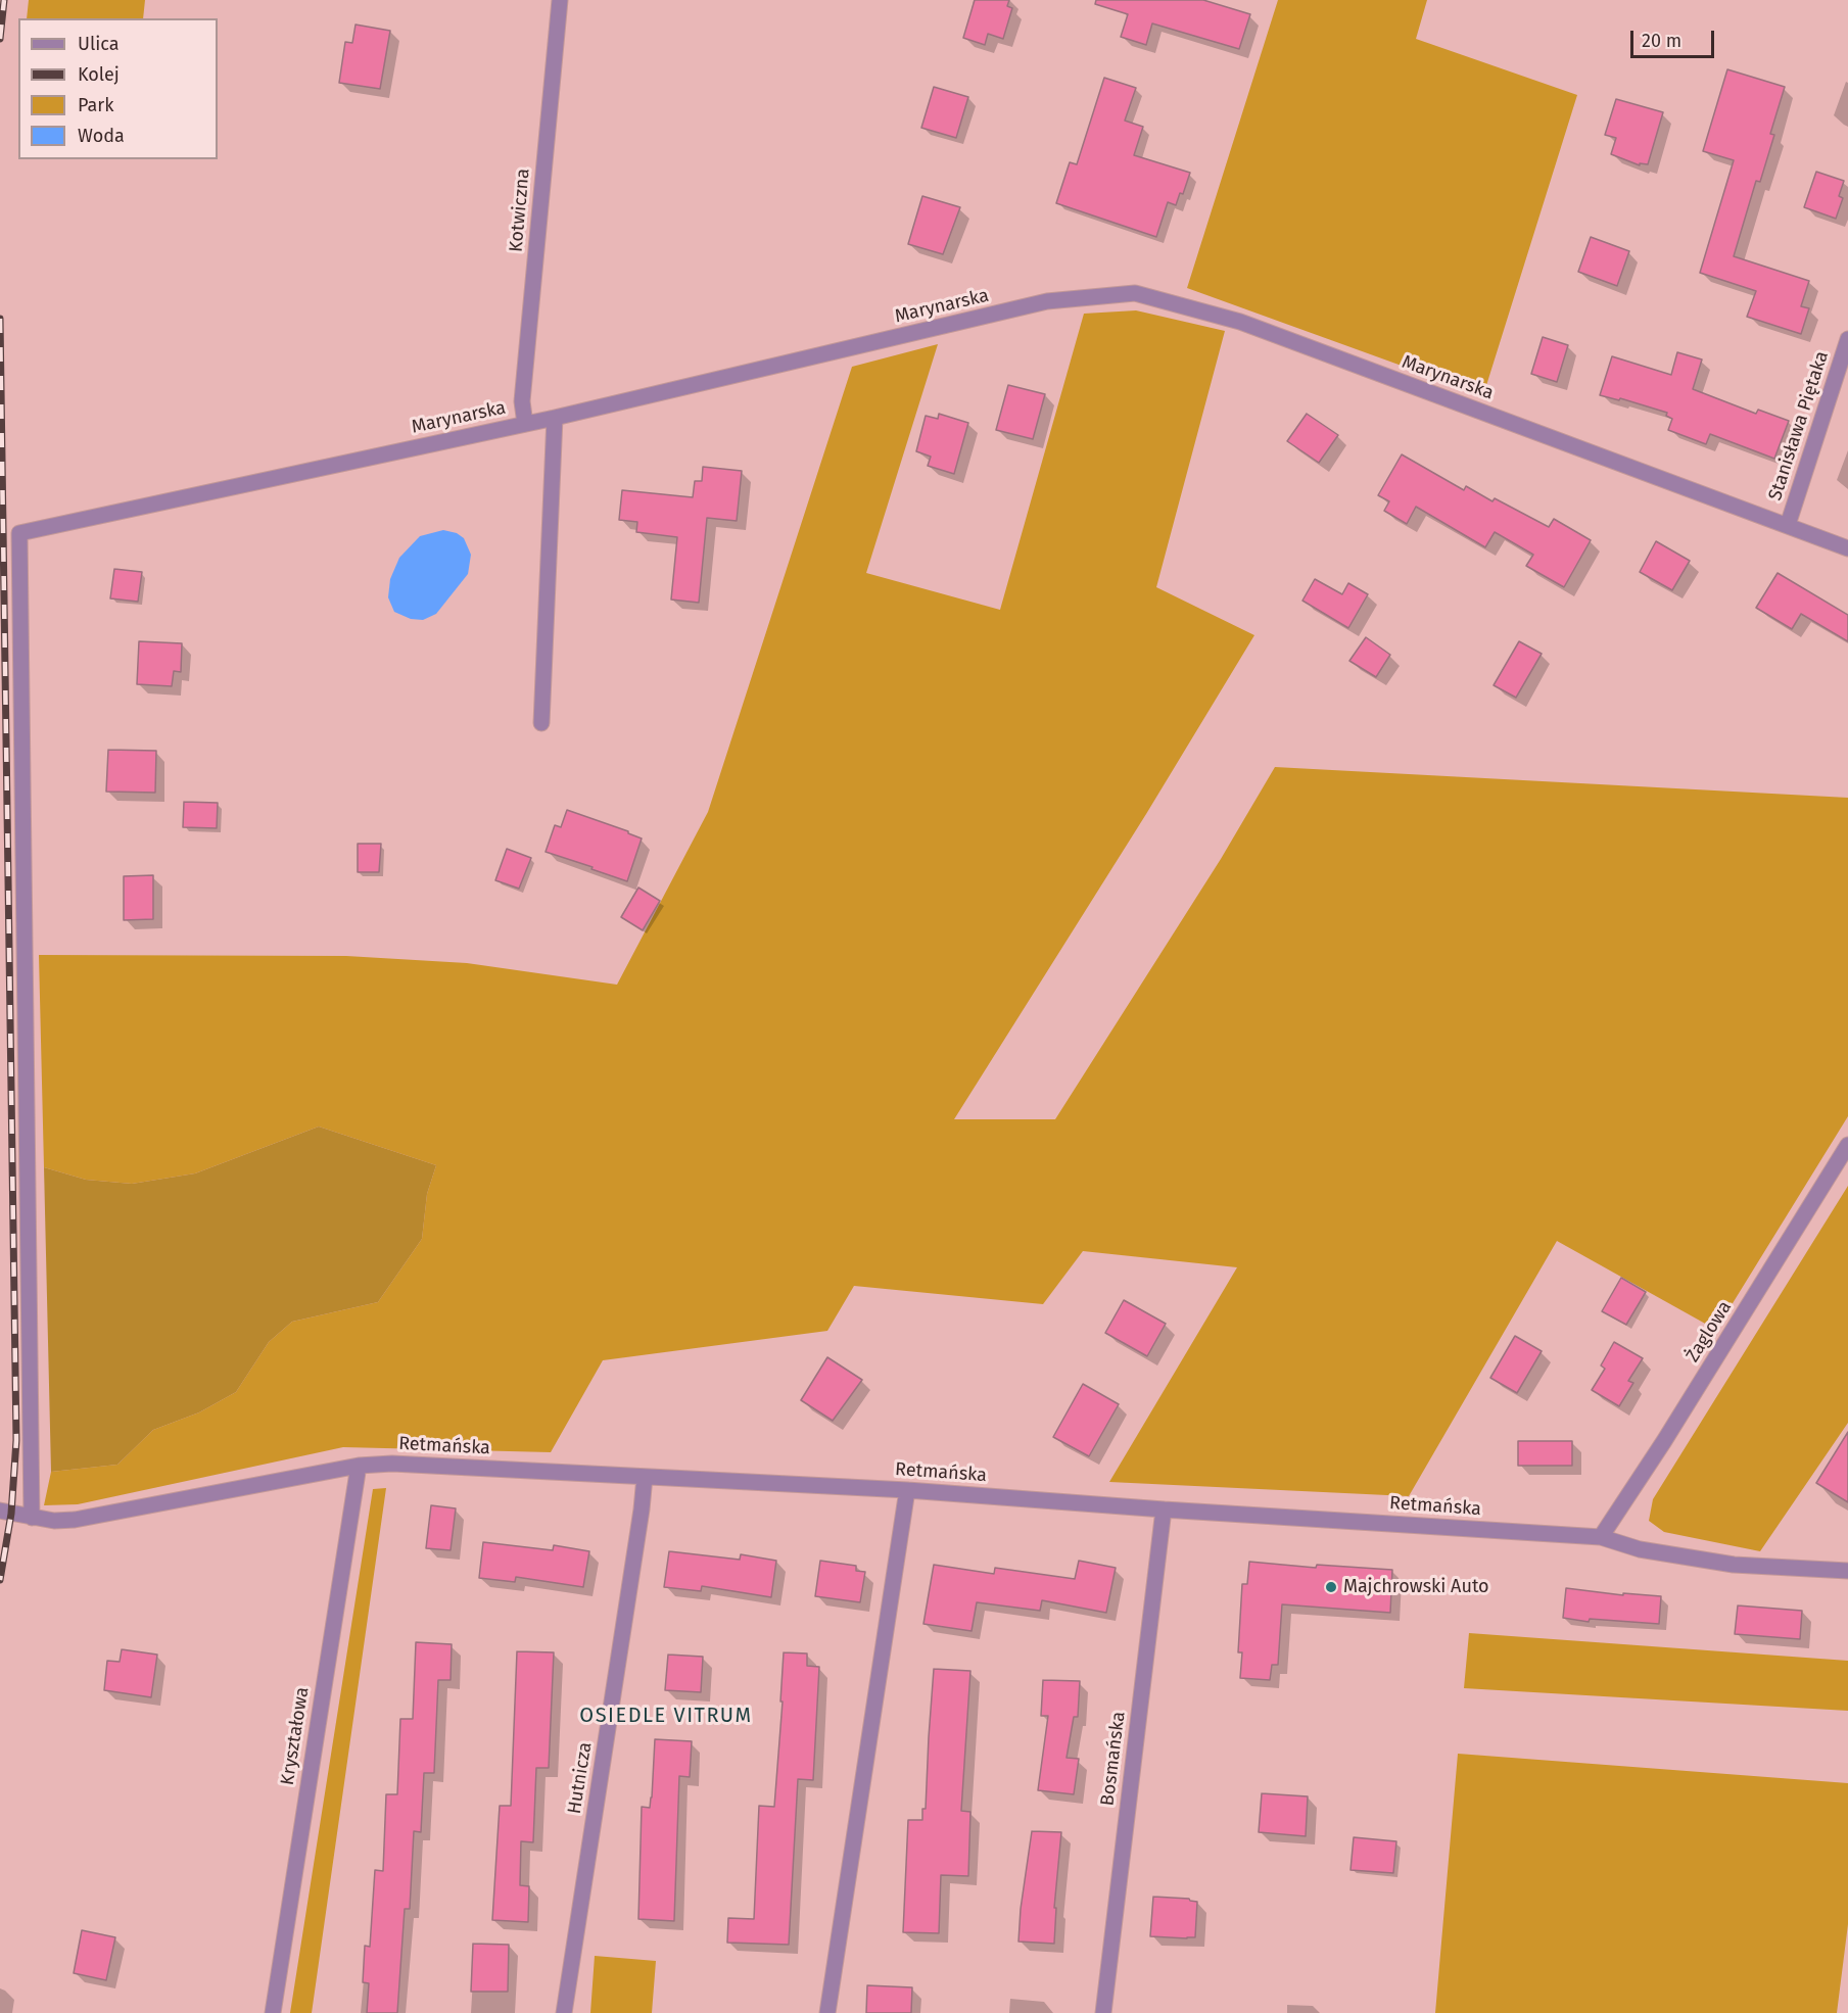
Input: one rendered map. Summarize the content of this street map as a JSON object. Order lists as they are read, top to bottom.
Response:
{
  "streets": {
    "street": [
      "Kotwiczna",
      "Marynarska",
      "Stanisława Piętaka",
      "Żaglowa",
      "Retmańska",
      "Kryształowa",
      "Bosmańska",
      "Hutnicza"
    ]
  },
  "crossings": [
    ["Kotwiczna", "Marynarska"],
    ["Marynarska", "Stanisława Piętaka"],
    ["Marynarska", "Retmańska"],
    ["Żaglowa", "Retmańska"],
    ["Retmańska", "Kryształowa"],
    ["Retmańska", "Bosmańska"],
    ["Retmańska", "Hutnicza"]
  ],
  "districts": ["OSIEDLE VITRUM"],
  "places": ["Majchrowski Auto"],
  "legend": [
    "Ulica",
    "Kolej",
    "Park",
    "Woda"
  ],
  "scale_bar": "20 m"
}
